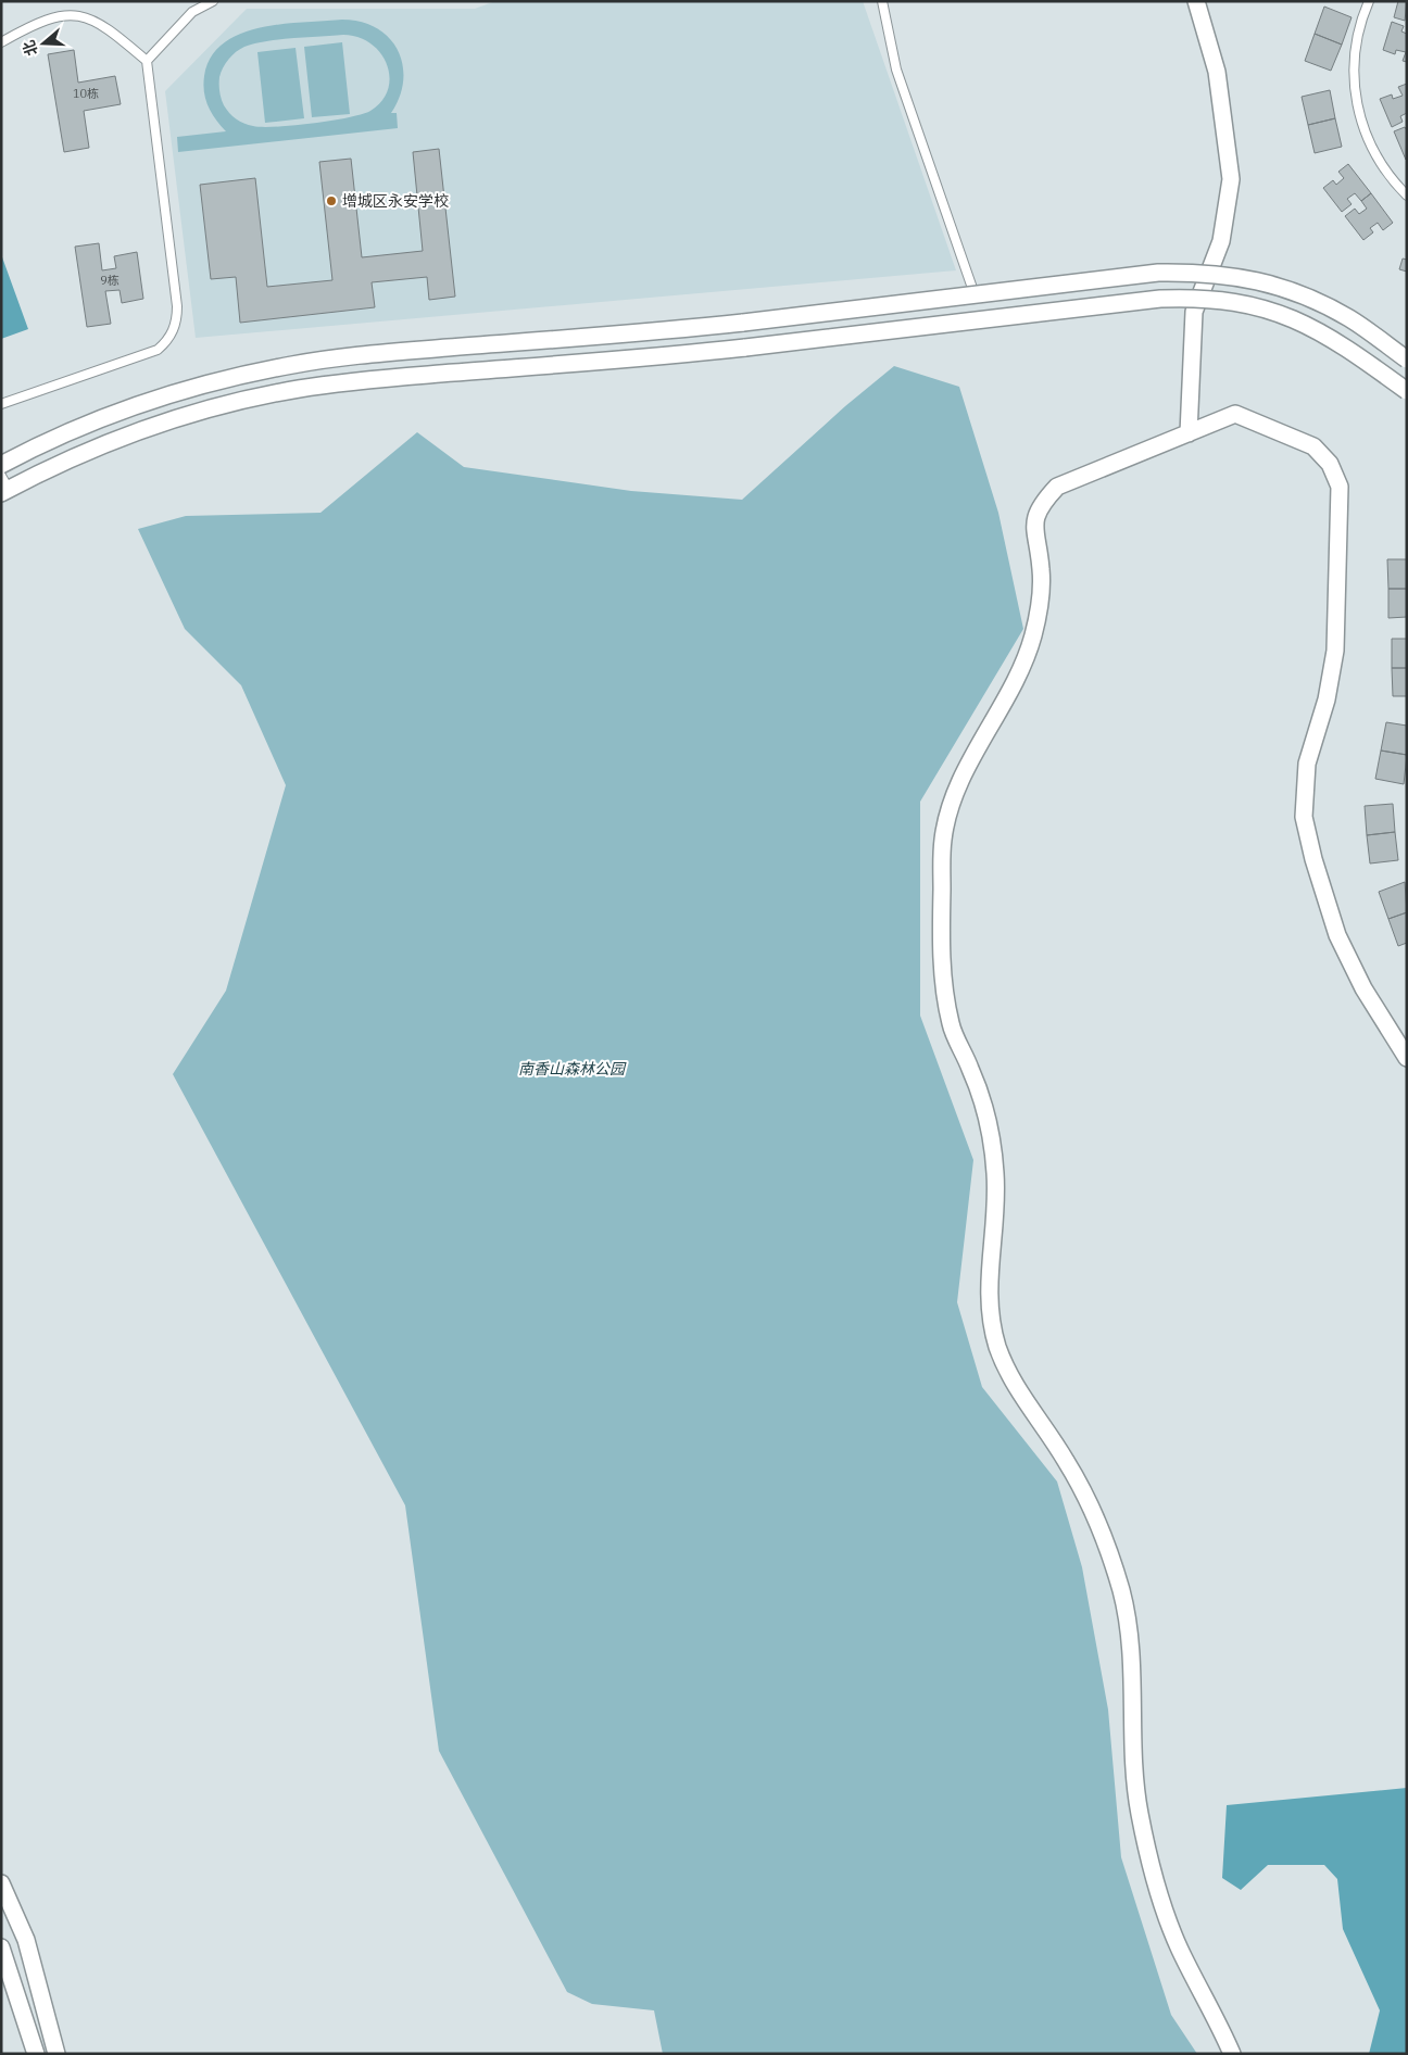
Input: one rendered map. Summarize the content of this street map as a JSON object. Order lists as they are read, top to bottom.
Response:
{
  "parks": ["南香山森林公园"],
  "places": ["增城区永安学校"],
  "house_numbers": ["10栋", "9栋"],
  "north": "left"
}
